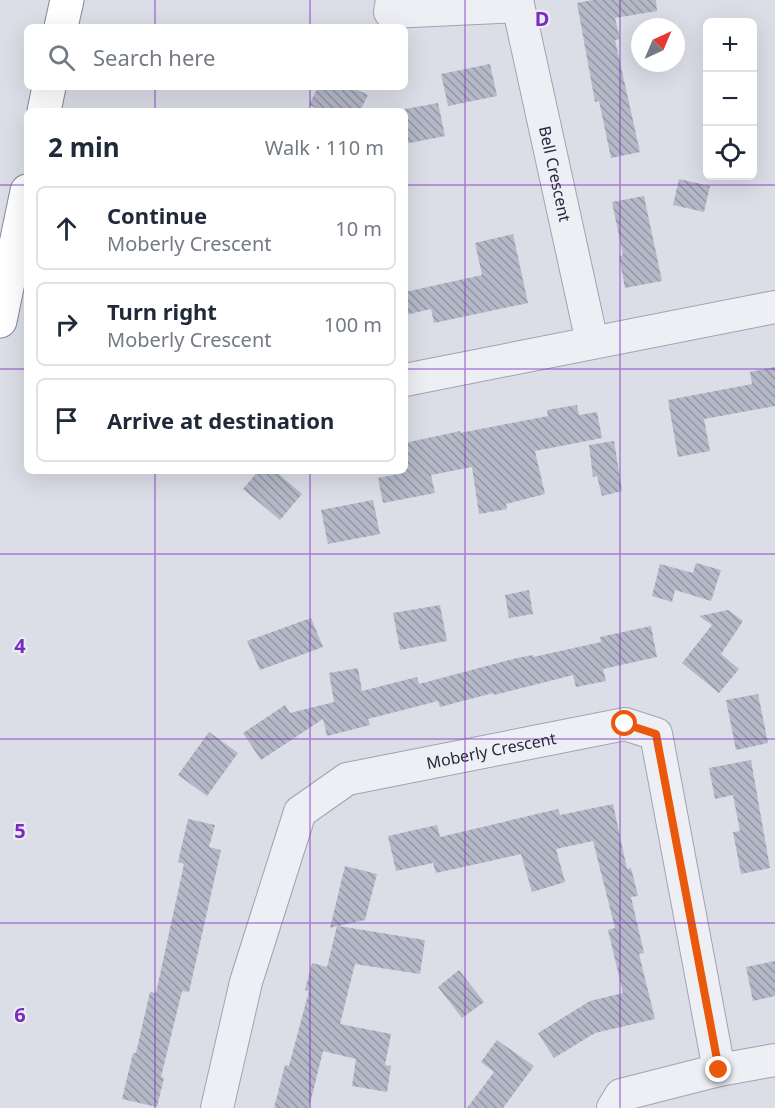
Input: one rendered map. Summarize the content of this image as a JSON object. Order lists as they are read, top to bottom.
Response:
{
  "streets": {
    "street": ["Bell Crescent", "Moberly Crescent"]
  },
  "north": "top right",
  "page": {
    "map_buttons": ["+", "−"],
    "search": "Search here",
    "heading": ["2 min", "Walk · 110 m"],
    "list": [
      ["Continue", "Moberly Crescent", "10 m"],
      ["Turn right", "Moberly Crescent", "100 m"],
      "Arrive at destination"
    ]
  },
  "grid": {
    "columns": ["D"],
    "rows": ["4", "5", "6"]
  }
}
